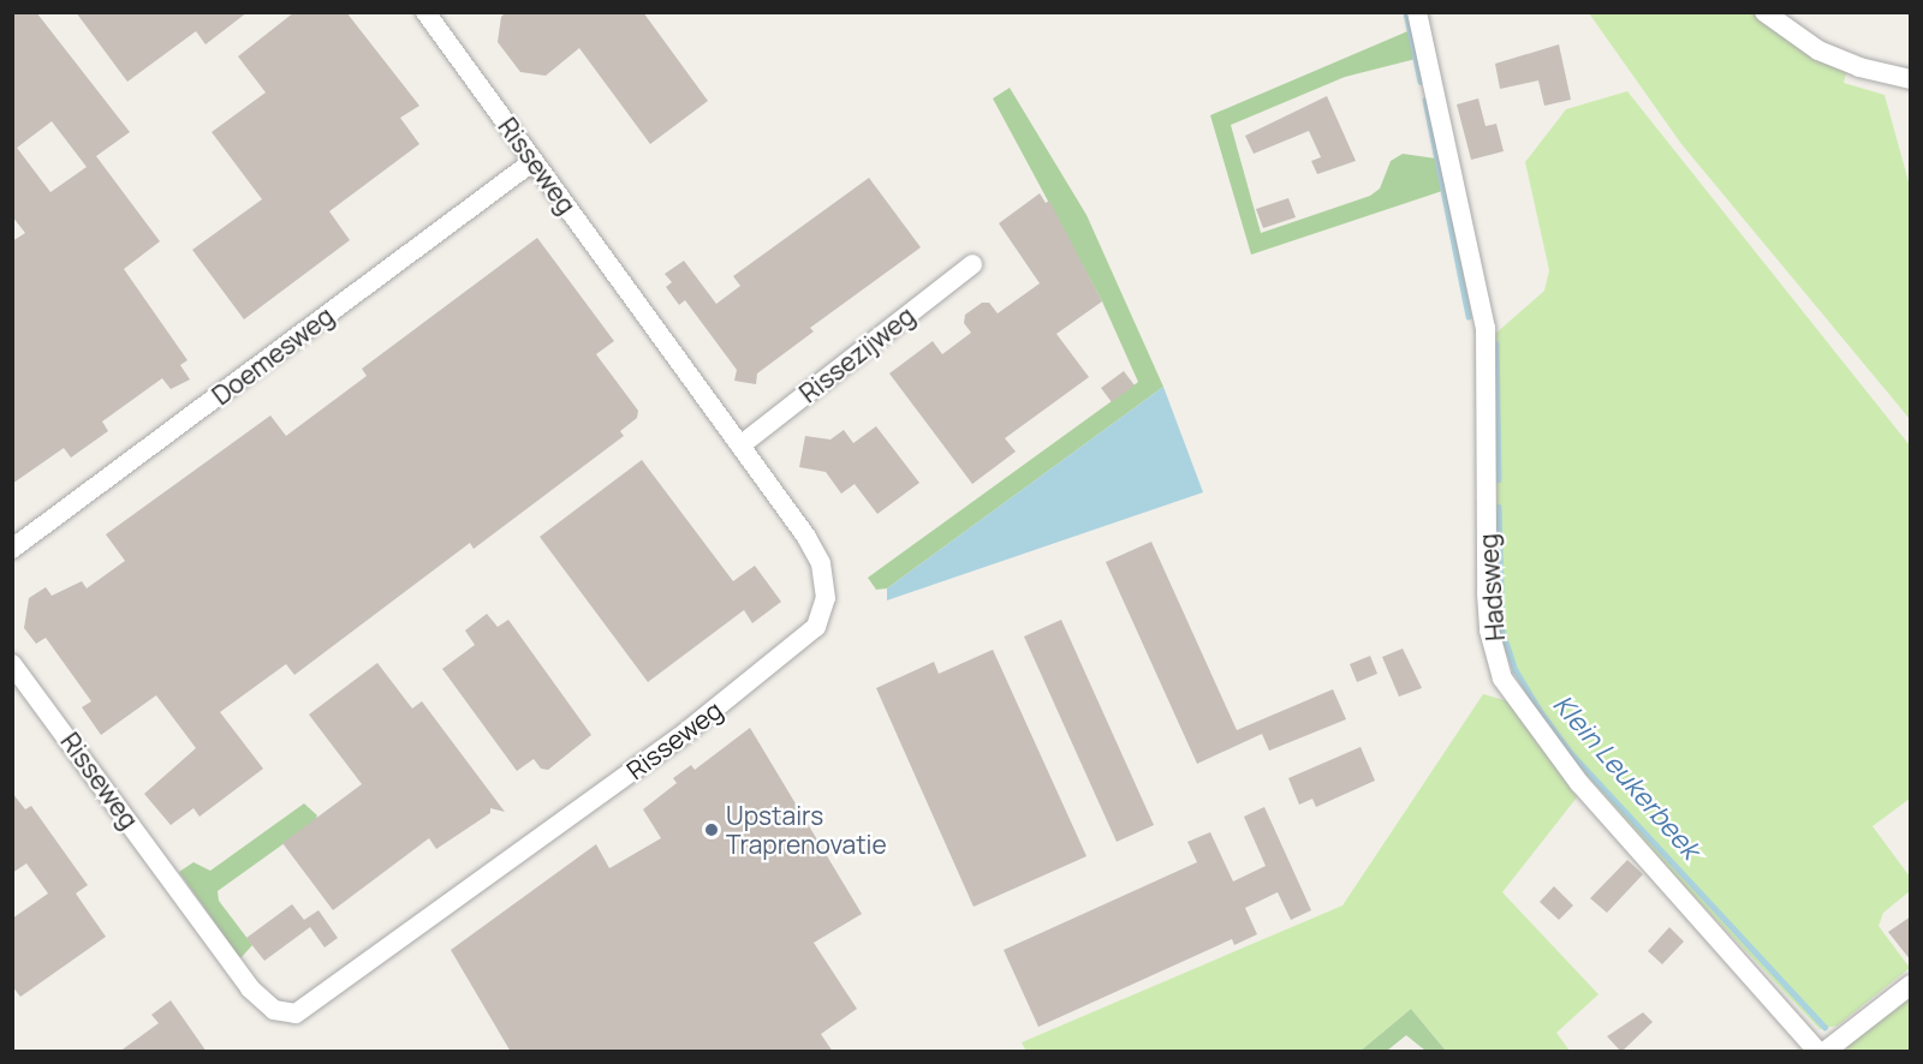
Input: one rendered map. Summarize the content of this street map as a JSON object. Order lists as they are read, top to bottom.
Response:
{
  "streets": {
    "street": [
      "Risseweg",
      "Rissezijweg",
      "Doemesweg",
      "Hadsweg"
    ]
  },
  "crossings": [
    ["Risseweg", "Rissezijweg"],
    ["Risseweg", "Doemesweg"]
  ],
  "water": ["Klein Leukerbeek"],
  "places": ["Upstairs Traprenovatie"]
}
